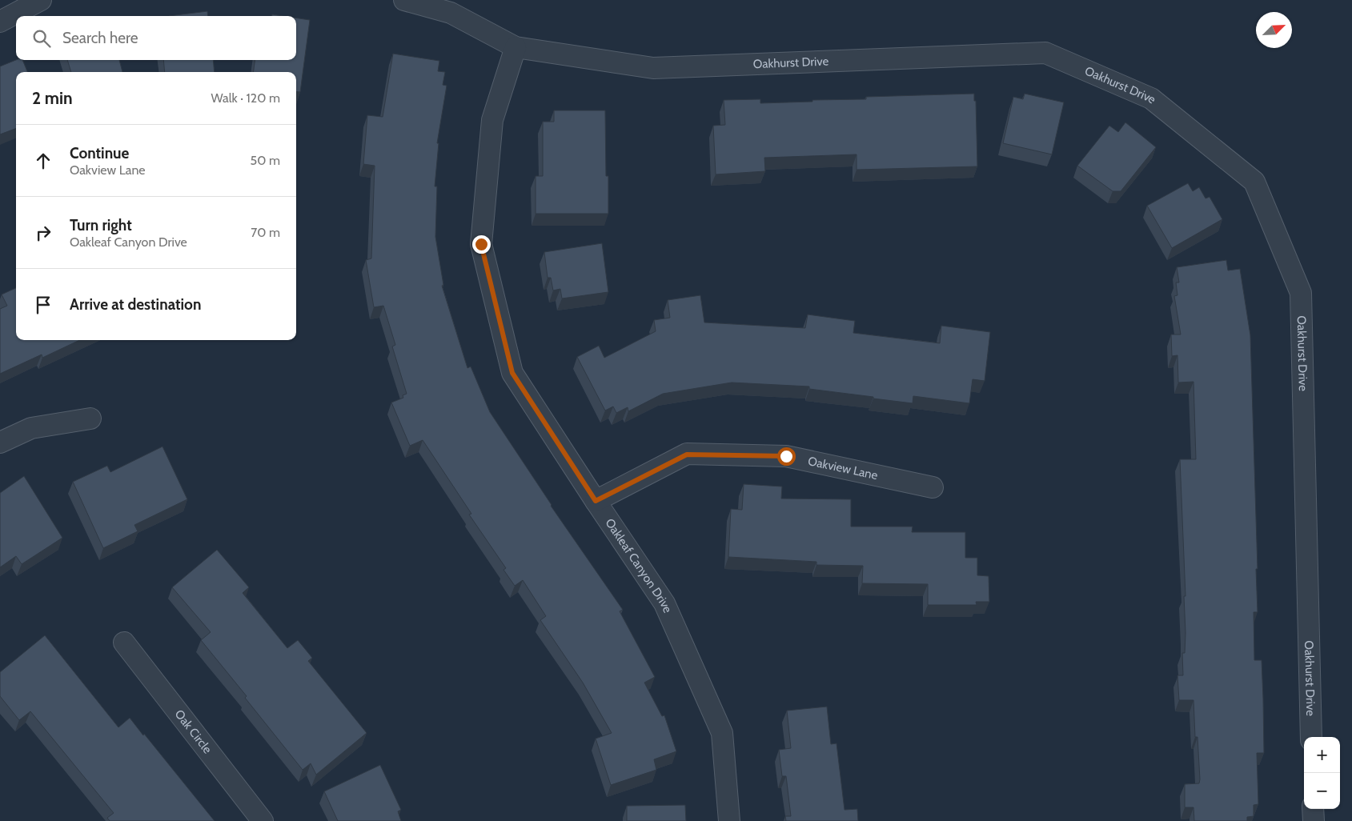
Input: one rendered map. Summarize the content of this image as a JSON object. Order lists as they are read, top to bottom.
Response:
{
  "streets": {
    "street": [
      "Oakhurst Drive",
      "Oakview Lane",
      "Oakleaf Canyon Drive",
      "Oak Circle"
    ]
  },
  "crossings": [
    ["Oakhurst Drive", "Oakleaf Canyon Drive"],
    ["Oakview Lane", "Oakleaf Canyon Drive"]
  ],
  "north": "top right",
  "page": {
    "search": "Search here",
    "heading": ["2 min", "Walk · 120 m"],
    "list": [
      ["Continue", "Oakview Lane", "50 m"],
      ["Turn right", "Oakleaf Canyon Drive", "70 m"],
      "Arrive at destination"
    ],
    "map_buttons": ["+", "−"]
  }
}
